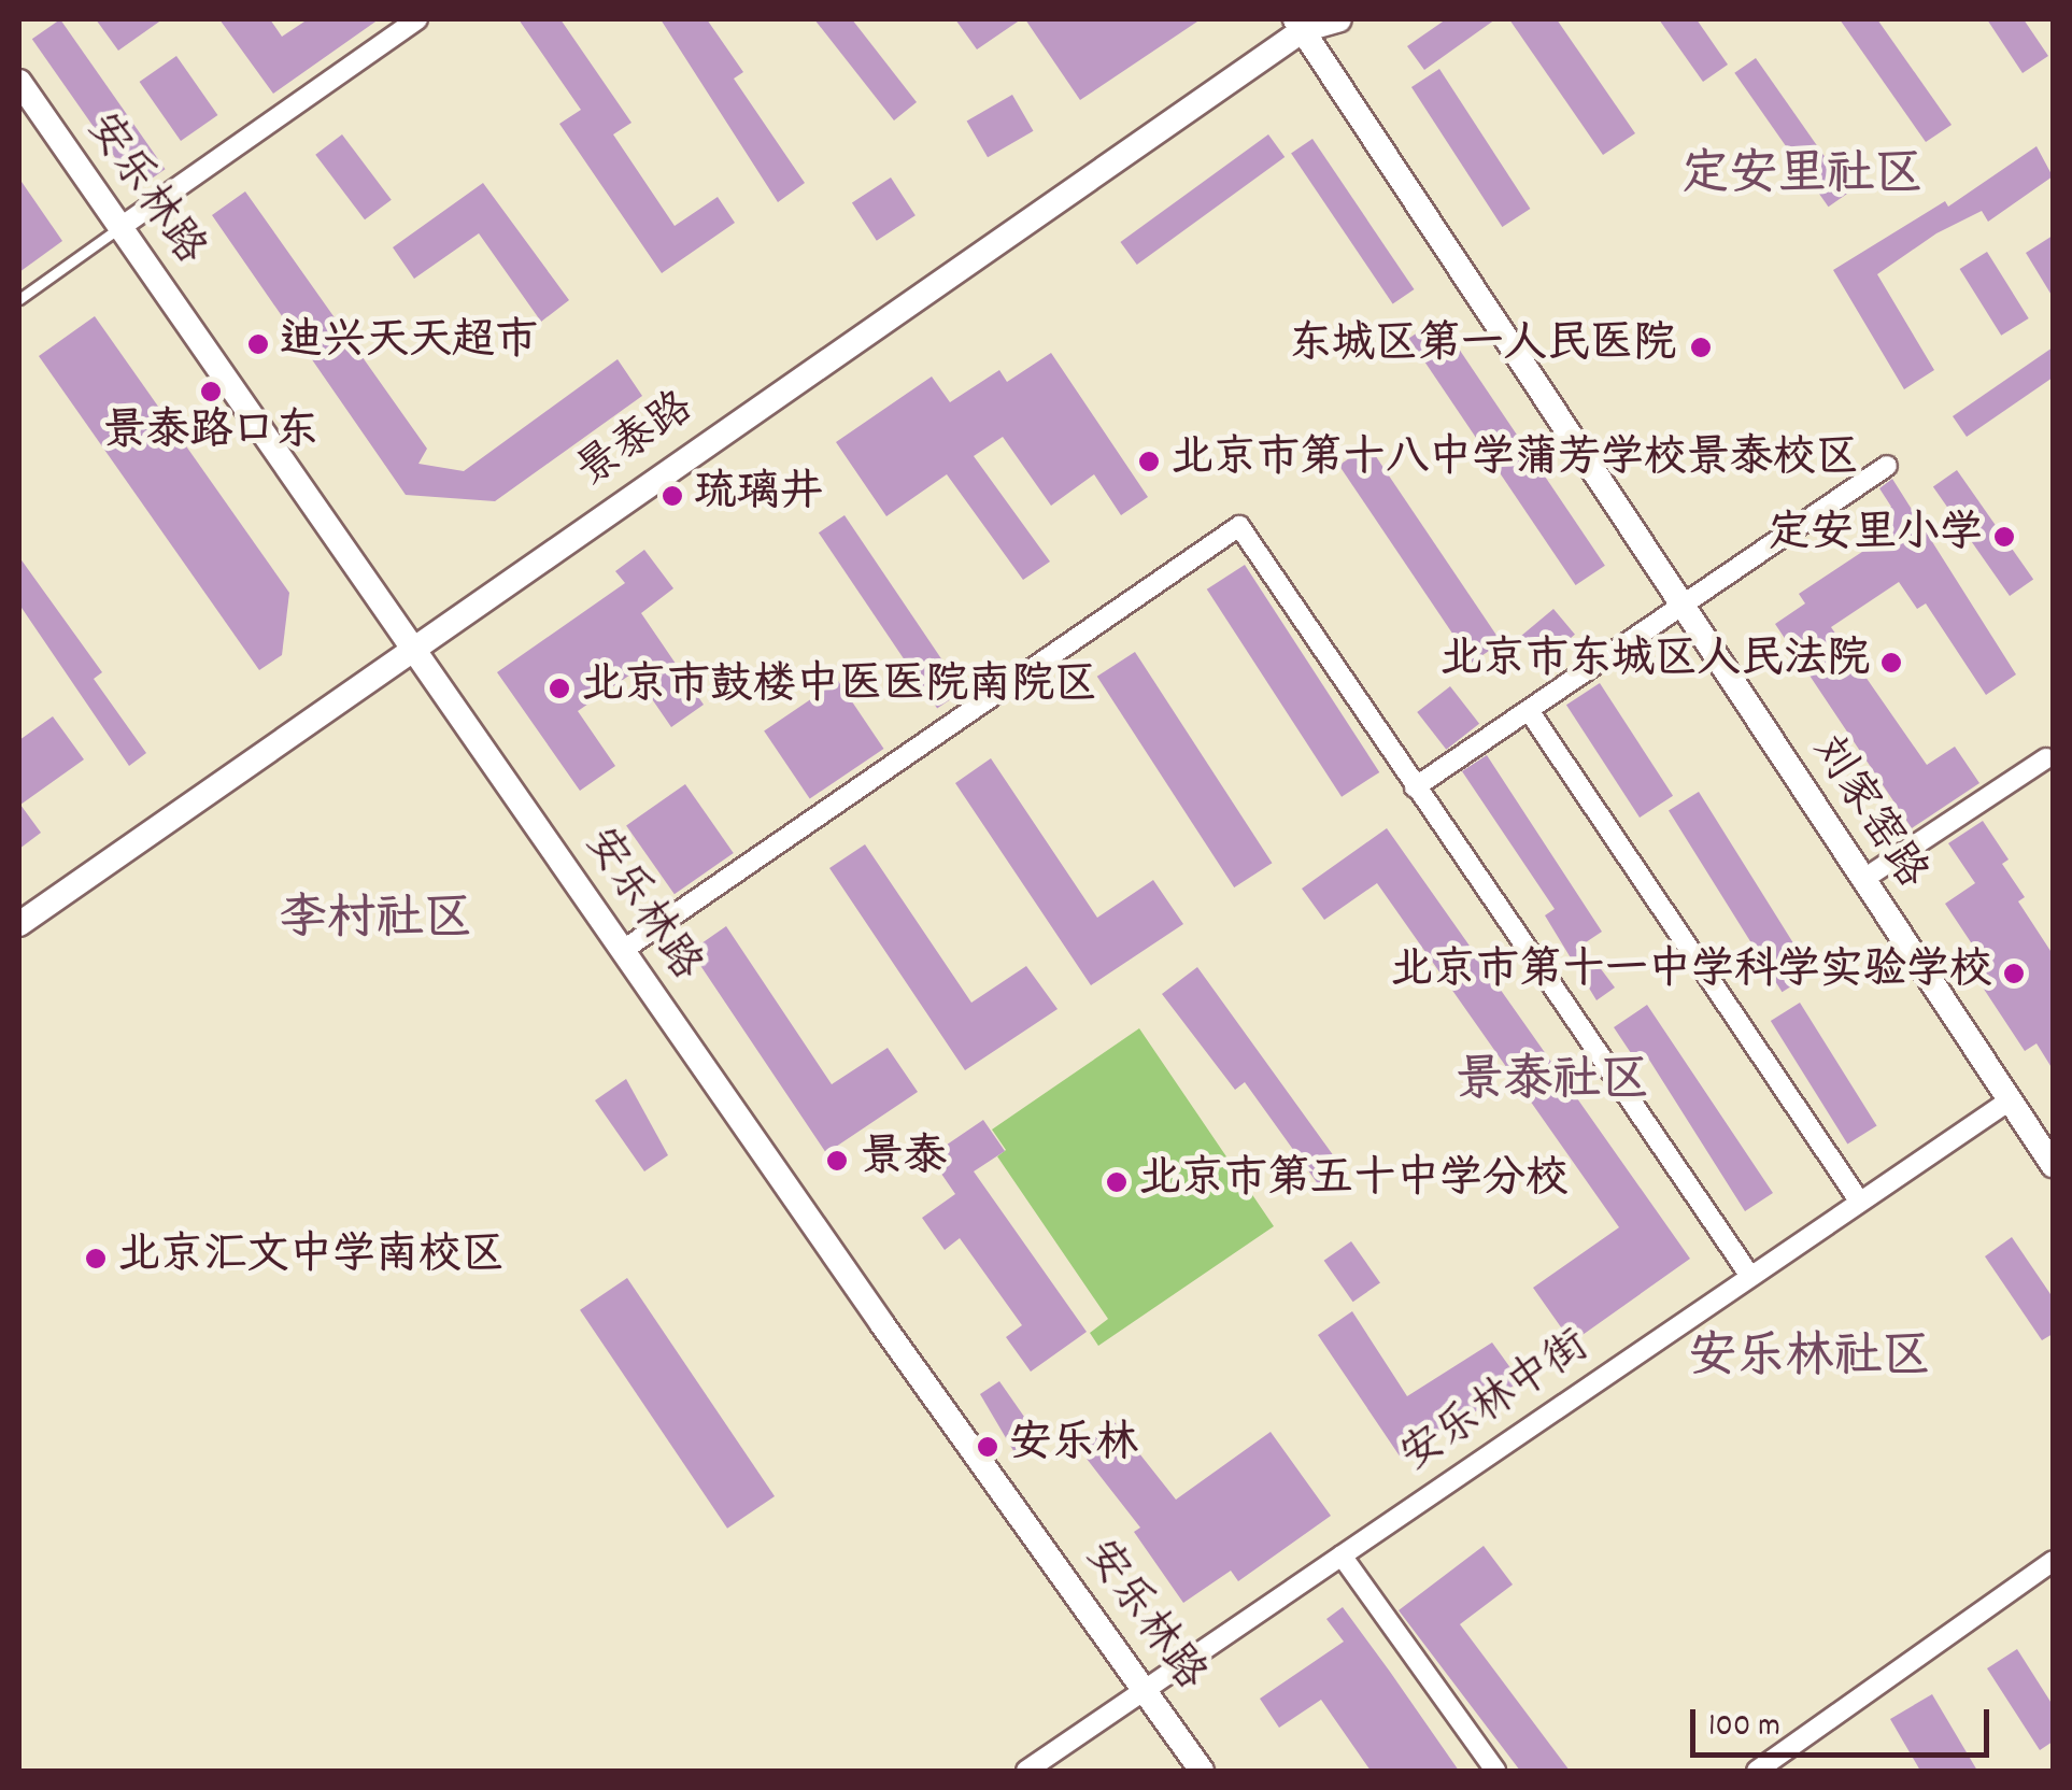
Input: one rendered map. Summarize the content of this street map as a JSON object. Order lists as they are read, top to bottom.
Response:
{
  "streets": {
    "street": [
      "安乐林路",
      "景泰路",
      "刘家窑路",
      "安乐林中街"
    ]
  },
  "crossings": [
    ["安乐林路", "景泰路"],
    ["安乐林路", "安乐林中街"],
    ["景泰路", "刘家窑路"],
    ["刘家窑路", "安乐林中街"]
  ],
  "districts": [
    "定安里社区",
    "李村社区",
    "景泰社区",
    "安乐林社区"
  ],
  "places": [
    "迪兴天天超市",
    "东城区第一人民医院",
    "景泰路口东",
    "北京市第十八中学蒲芳学校景泰校区",
    "琉璃井",
    "定安里小学",
    "北京市东城区人民法院",
    "北京市鼓楼中医医院南院区",
    "北京市第十一中学科学实验学校",
    "景泰",
    "北京市第五十中学分校",
    "北京汇文中学南校区",
    "安乐林"
  ],
  "scale_bar": "100 m"
}
